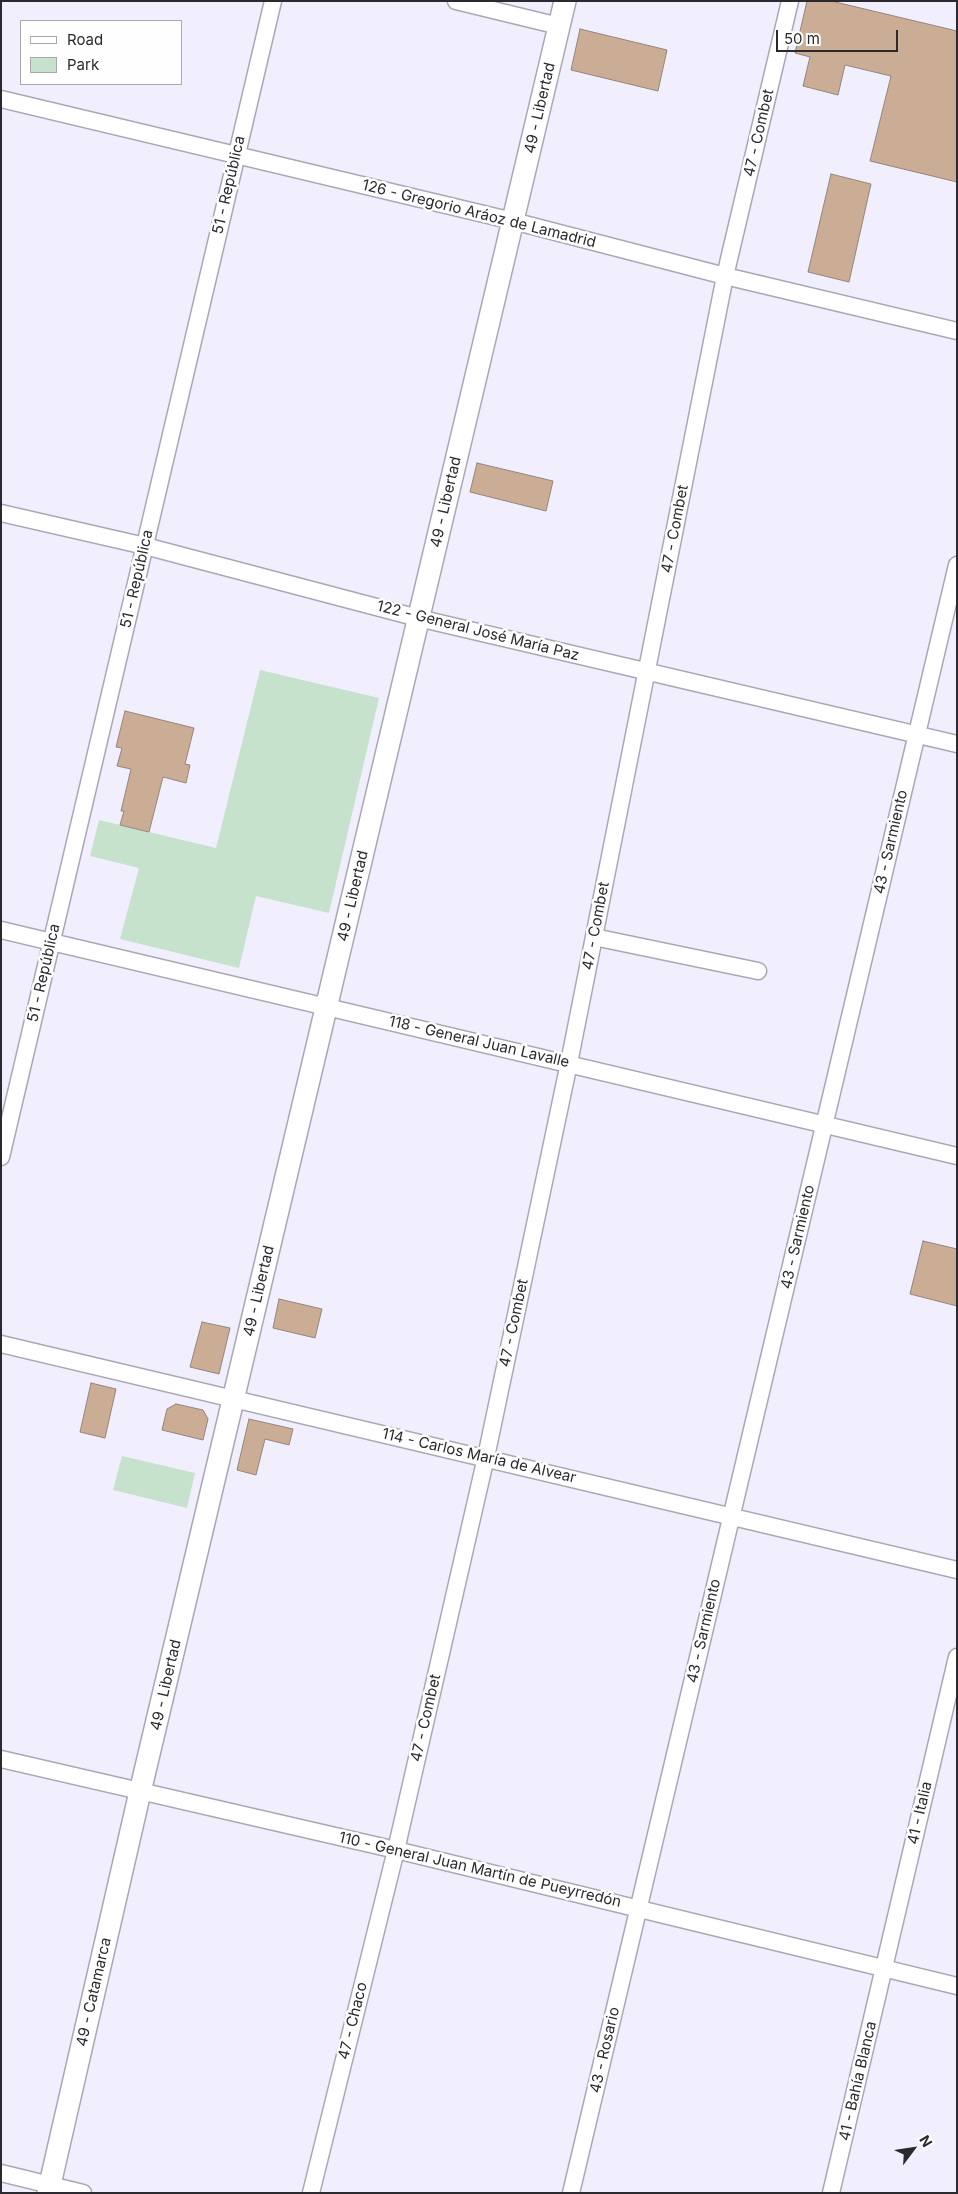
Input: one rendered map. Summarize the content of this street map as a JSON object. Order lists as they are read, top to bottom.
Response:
{
  "streets": {
    "street": [
      "49 - Libertad",
      "47 - Combet",
      "51 - República",
      "126 - Gregorio Aráoz de Lamadrid",
      "122 - General José María Paz",
      "43 - Sarmiento",
      "118 - General Juan Lavalle",
      "114 - Carlos María de Alvear",
      "41 - Italia",
      "110 - General Juan Martín de Pueyrredón",
      "49 - Catamarca",
      "47 - Chaco",
      "43 - Rosario",
      "41 - Bahía Blanca"
    ]
  },
  "crossings": [
    ["49 - Libertad", "126 - Gregorio Aráoz de Lamadrid"],
    ["49 - Libertad", "122 - General José María Paz"],
    ["49 - Libertad", "118 - General Juan Lavalle"],
    ["49 - Libertad", "114 - Carlos María de Alvear"],
    ["49 - Libertad", "110 - General Juan Martín de Pueyrredón"],
    ["49 - Libertad", "49 - Catamarca"],
    ["47 - Combet", "126 - Gregorio Aráoz de Lamadrid"],
    ["47 - Combet", "122 - General José María Paz"],
    ["47 - Combet", "118 - General Juan Lavalle"],
    ["47 - Combet", "114 - Carlos María de Alvear"],
    ["47 - Combet", "110 - General Juan Martín de Pueyrredón"],
    ["47 - Combet", "47 - Chaco"],
    ["51 - República", "126 - Gregorio Aráoz de Lamadrid"],
    ["51 - República", "122 - General José María Paz"],
    ["51 - República", "118 - General Juan Lavalle"],
    ["122 - General José María Paz", "43 - Sarmiento"],
    ["43 - Sarmiento", "118 - General Juan Lavalle"],
    ["43 - Sarmiento", "114 - Carlos María de Alvear"],
    ["43 - Sarmiento", "110 - General Juan Martín de Pueyrredón"],
    ["43 - Sarmiento", "43 - Rosario"],
    ["41 - Italia", "110 - General Juan Martín de Pueyrredón"],
    ["41 - Italia", "41 - Bahía Blanca"],
    ["110 - General Juan Martín de Pueyrredón", "49 - Catamarca"],
    ["110 - General Juan Martín de Pueyrredón", "47 - Chaco"],
    ["110 - General Juan Martín de Pueyrredón", "43 - Rosario"],
    ["110 - General Juan Martín de Pueyrredón", "41 - Bahía Blanca"]
  ],
  "legend": ["Road", "Park"],
  "scale_bar": "50 m",
  "north": "top right"
}
